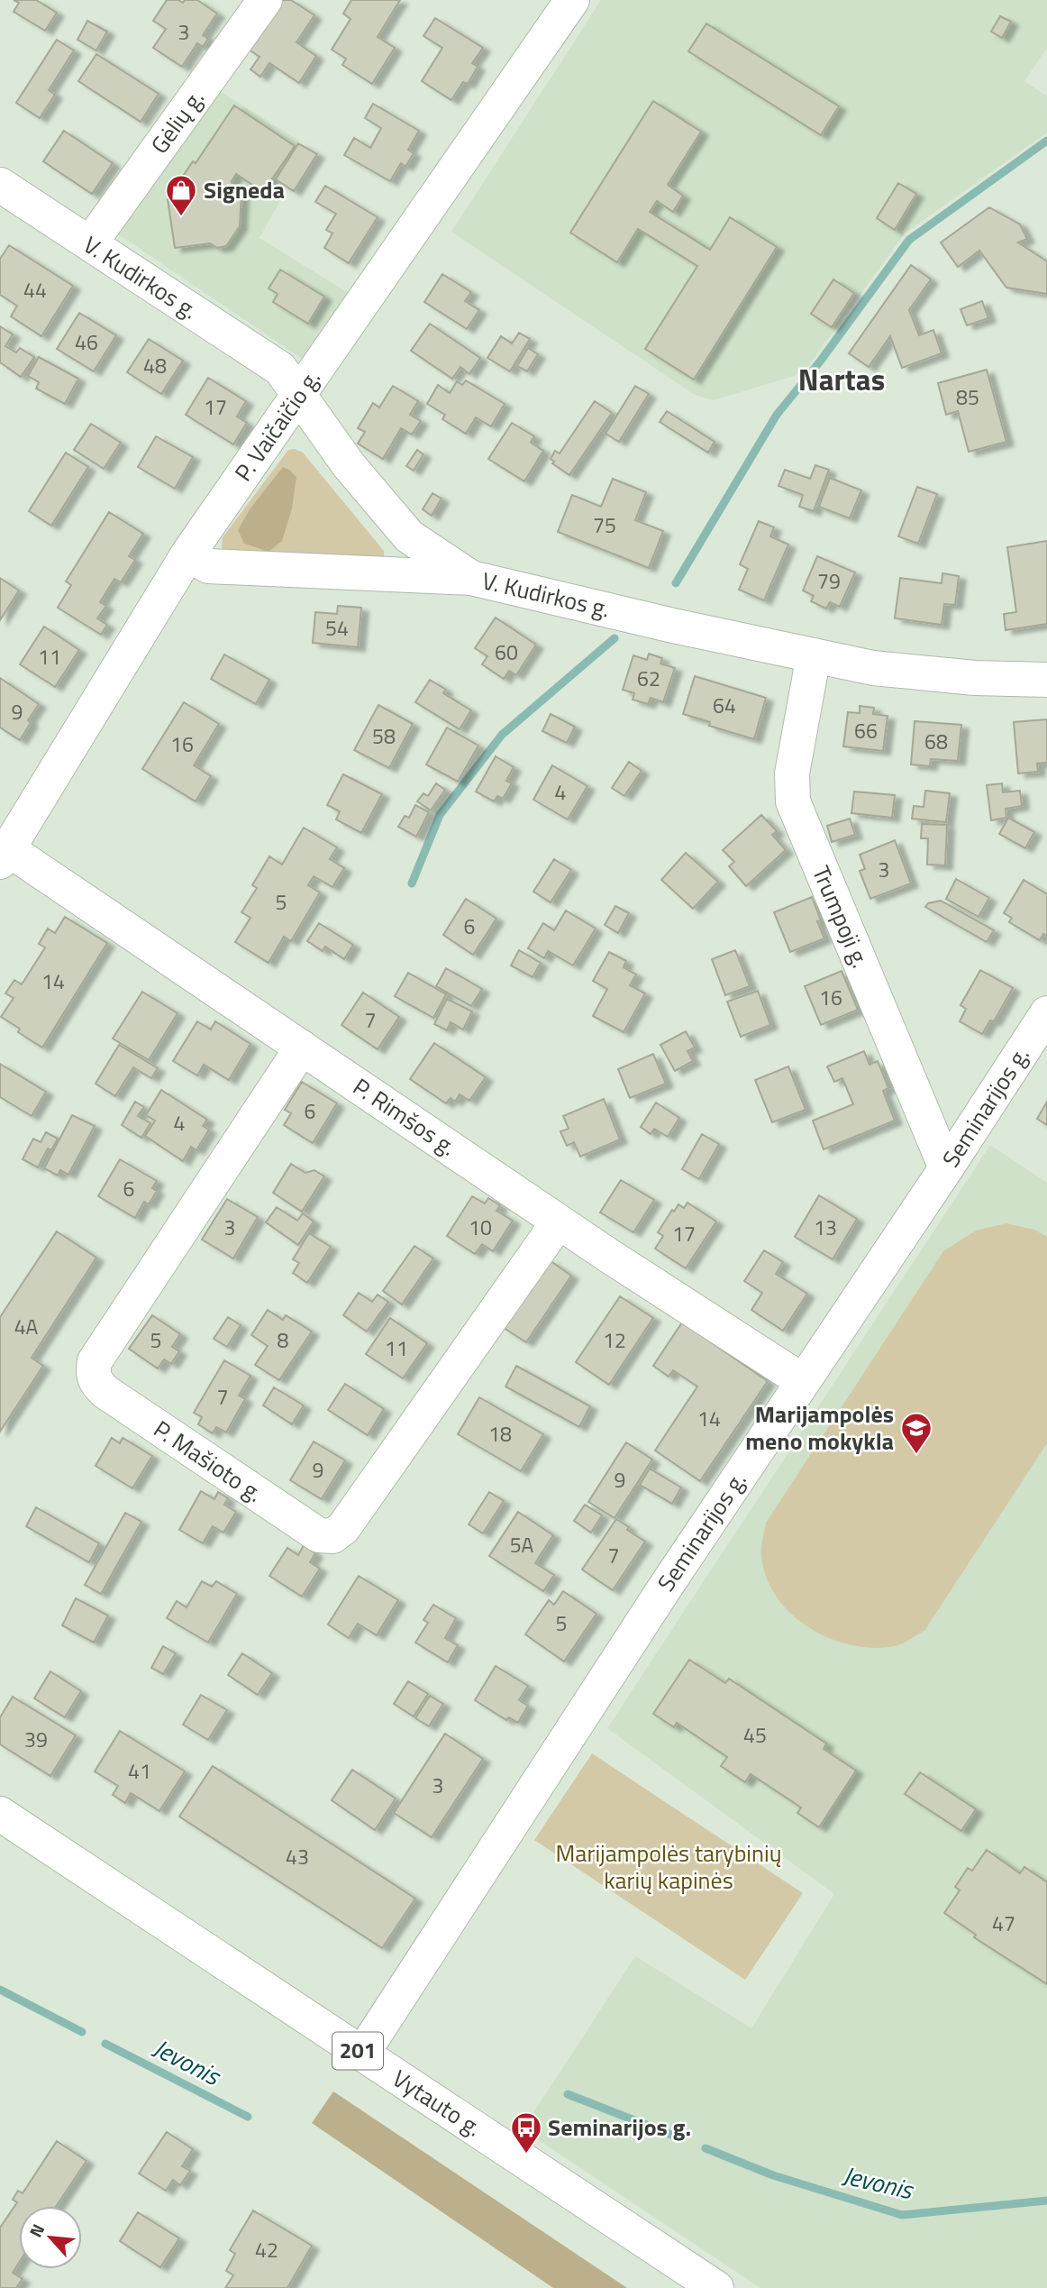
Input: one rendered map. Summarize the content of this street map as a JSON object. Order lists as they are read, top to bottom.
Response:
{
  "streets": {
    "street": [
      "Gėlių g.",
      "V. Kudirkos g.",
      "P. Vaičaičio g.",
      "Trumpoji g.",
      "Seminarijos g.",
      "P. Rimšos g.",
      "P. Mašioto g.",
      "201",
      "Vytauto g."
    ]
  },
  "crossings": [
    ["Gėlių g.", "V. Kudirkos g."],
    ["V. Kudirkos g.", "P. Vaičaičio g."],
    ["V. Kudirkos g.", "Trumpoji g."],
    ["P. Vaičaičio g.", "P. Rimšos g."],
    ["Trumpoji g.", "Seminarijos g."],
    ["Seminarijos g.", "P. Rimšos g."],
    ["Seminarijos g.", "Vytauto g."],
    ["P. Rimšos g.", "P. Mašioto g."]
  ],
  "districts": ["Nartas"],
  "water": ["Jevonis"],
  "parks": ["Marijampolės tarybinių karių kapinės"],
  "places": {
    "shop": ["Signeda"],
    "school or university": ["Marijampolės meno mokykla"],
    "bus stop": ["Seminarijos g."]
  },
  "house_numbers": [
    "3",
    "44",
    "46",
    "48",
    "85",
    "17",
    "75",
    "79",
    "54",
    "60",
    "11",
    "62",
    "64",
    "9",
    "66",
    "58",
    "68",
    "16",
    "4",
    "3",
    "5",
    "6",
    "14",
    "16",
    "7",
    "6",
    "4",
    "6",
    "3",
    "10",
    "13",
    "17",
    "4A",
    "5",
    "8",
    "12",
    "11",
    "7",
    "14",
    "18",
    "9",
    "9",
    "5A",
    "7",
    "5",
    "45",
    "39",
    "41",
    "3",
    "43",
    "47",
    "42"
  ],
  "north": "top left"
}
